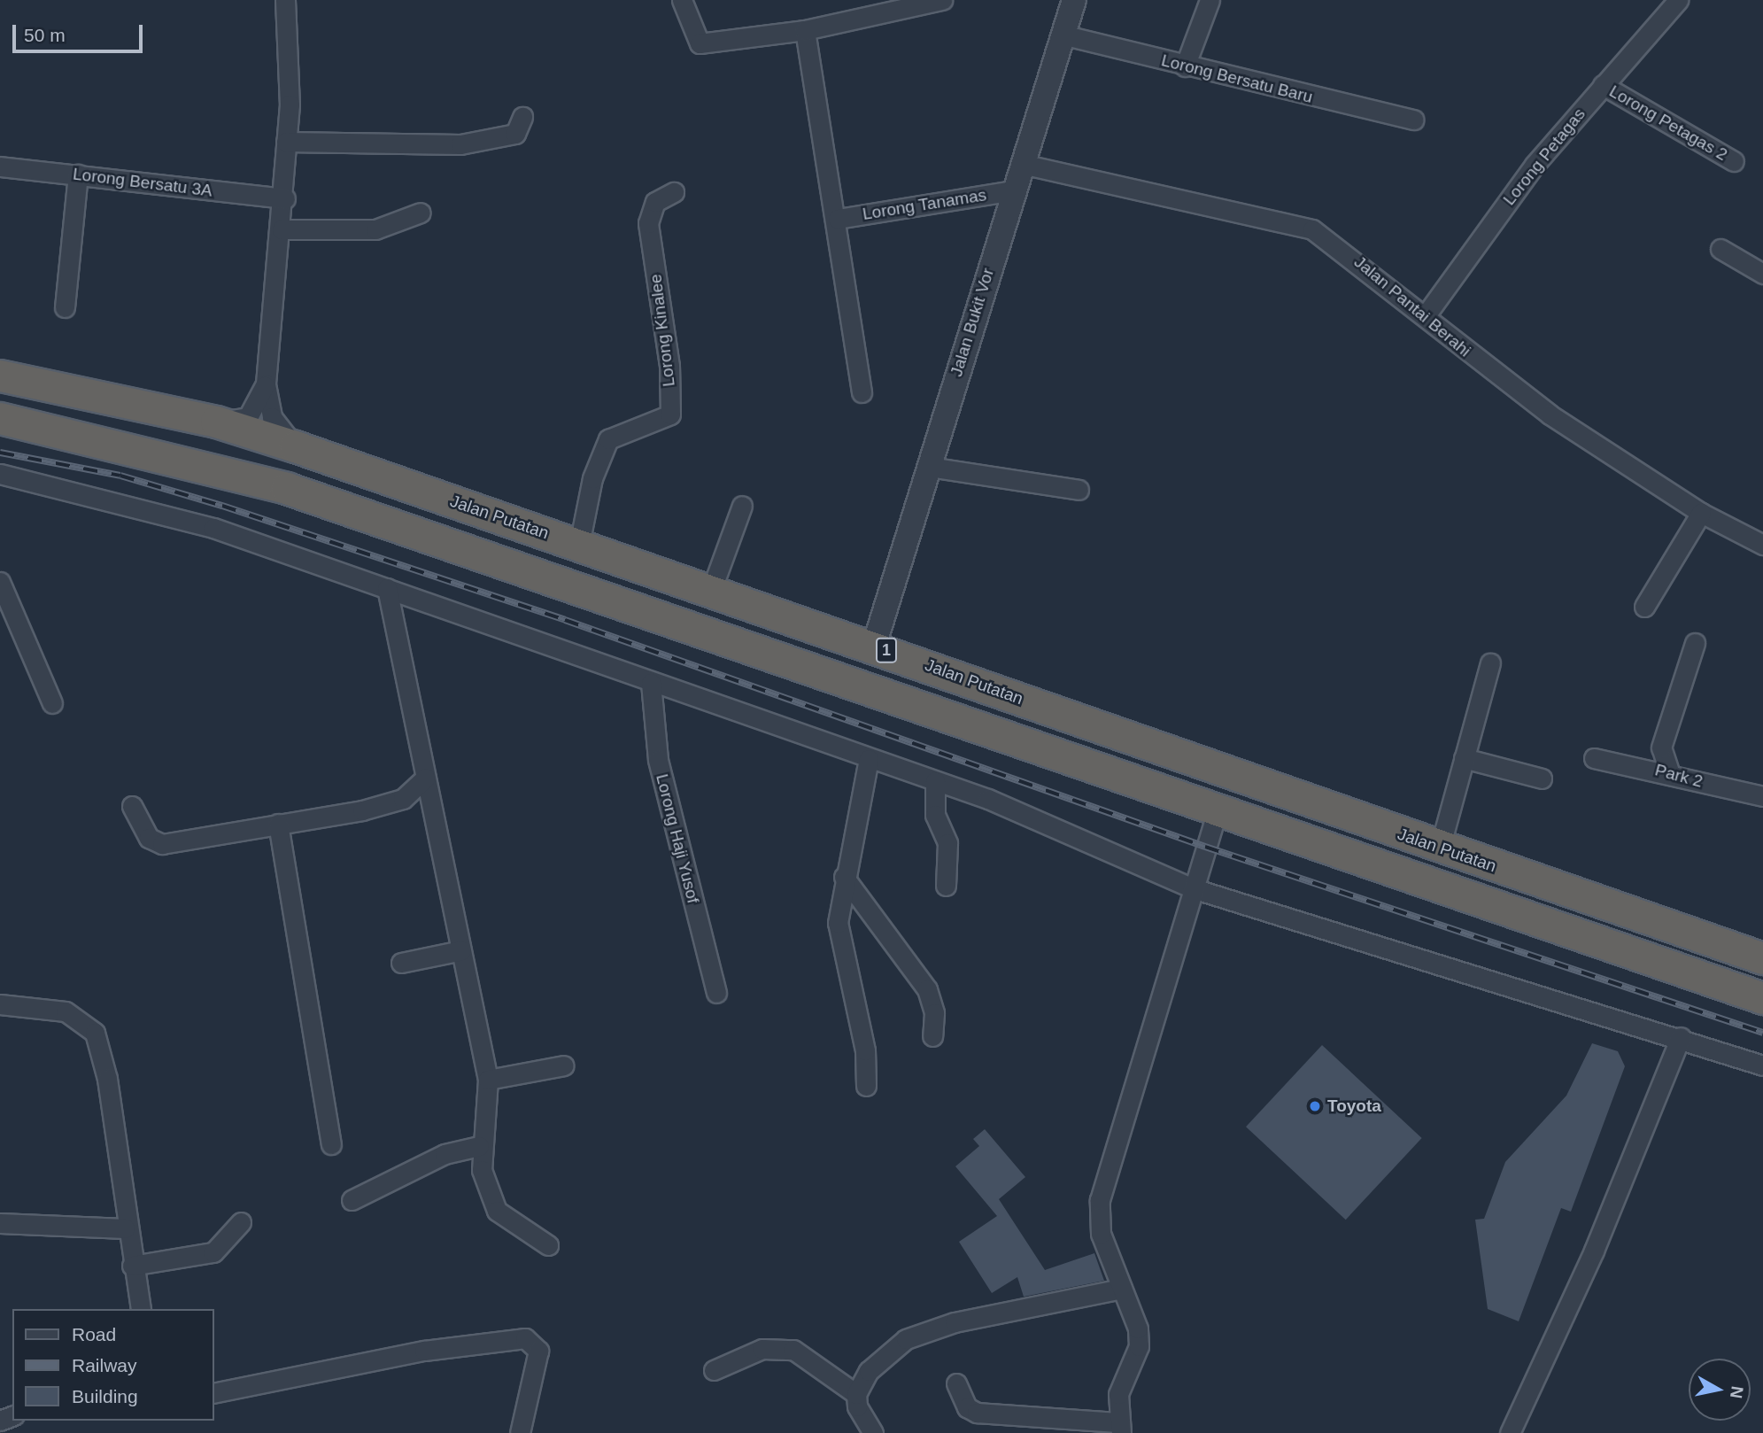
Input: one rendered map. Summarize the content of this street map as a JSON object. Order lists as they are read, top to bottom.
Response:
{
  "streets": {
    "highway": ["Jalan Putatan", "1"],
    "street": [
      "Lorong Bersatu Baru",
      "Lorong Petagas 2",
      "Lorong Petagas",
      "Lorong Bersatu 3A",
      "Lorong Tanamas",
      "Jalan Pantai Berahi",
      "Jalan Bukit Vor",
      "Lorong Kinalee",
      "Park 2",
      "Lorong Haji Yusof"
    ]
  },
  "crossings": [
    ["Lorong Bersatu Baru", "Jalan Bukit Vor"],
    ["Lorong Petagas 2", "Lorong Petagas"],
    ["Lorong Petagas", "Jalan Pantai Berahi"],
    ["Lorong Tanamas", "Jalan Bukit Vor"],
    ["Jalan Pantai Berahi", "Jalan Bukit Vor"],
    ["Jalan Bukit Vor", "Jalan Putatan"],
    ["Lorong Kinalee", "Jalan Putatan"]
  ],
  "places": ["Toyota"],
  "legend": ["Road", "Railway", "Building"],
  "scale_bar": "50 m",
  "north": "right"
}
